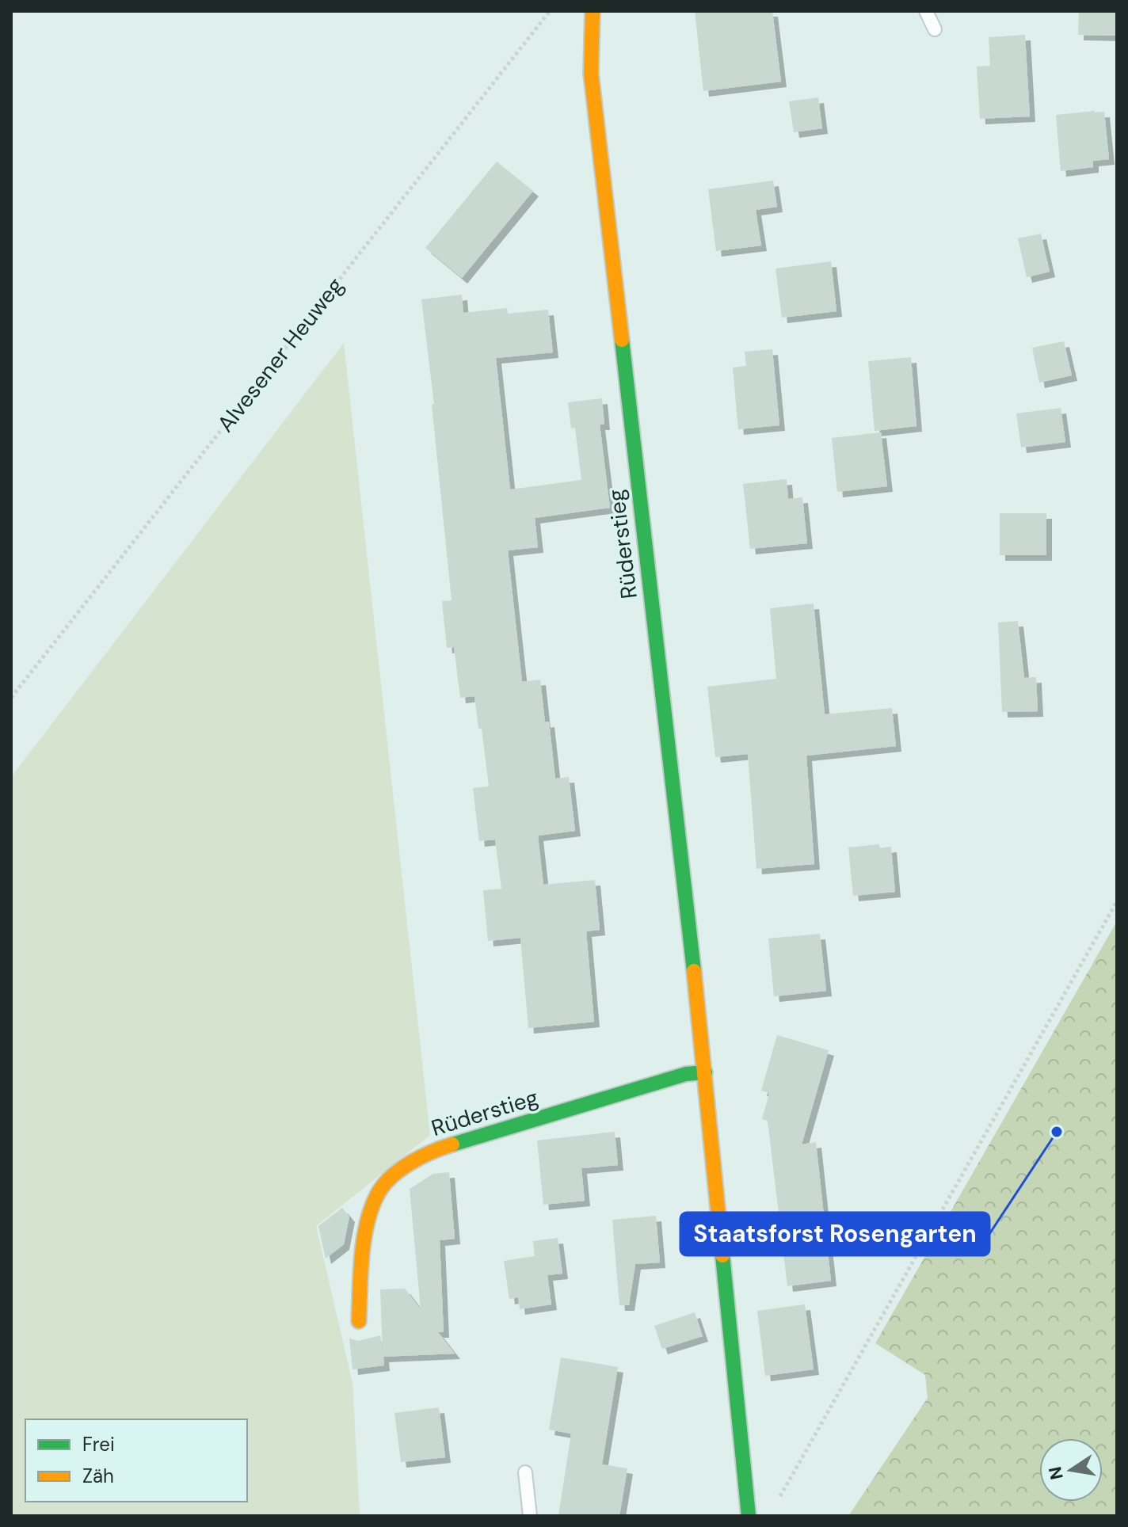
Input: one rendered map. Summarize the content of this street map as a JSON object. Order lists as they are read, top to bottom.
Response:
{
  "streets": {
    "street": ["Rüderstieg"],
    "path": ["Alvesener Heuweg"]
  },
  "places": ["Staatsforst Rosengarten"],
  "legend": ["Frei", "Zäh"],
  "north": "left"
}
